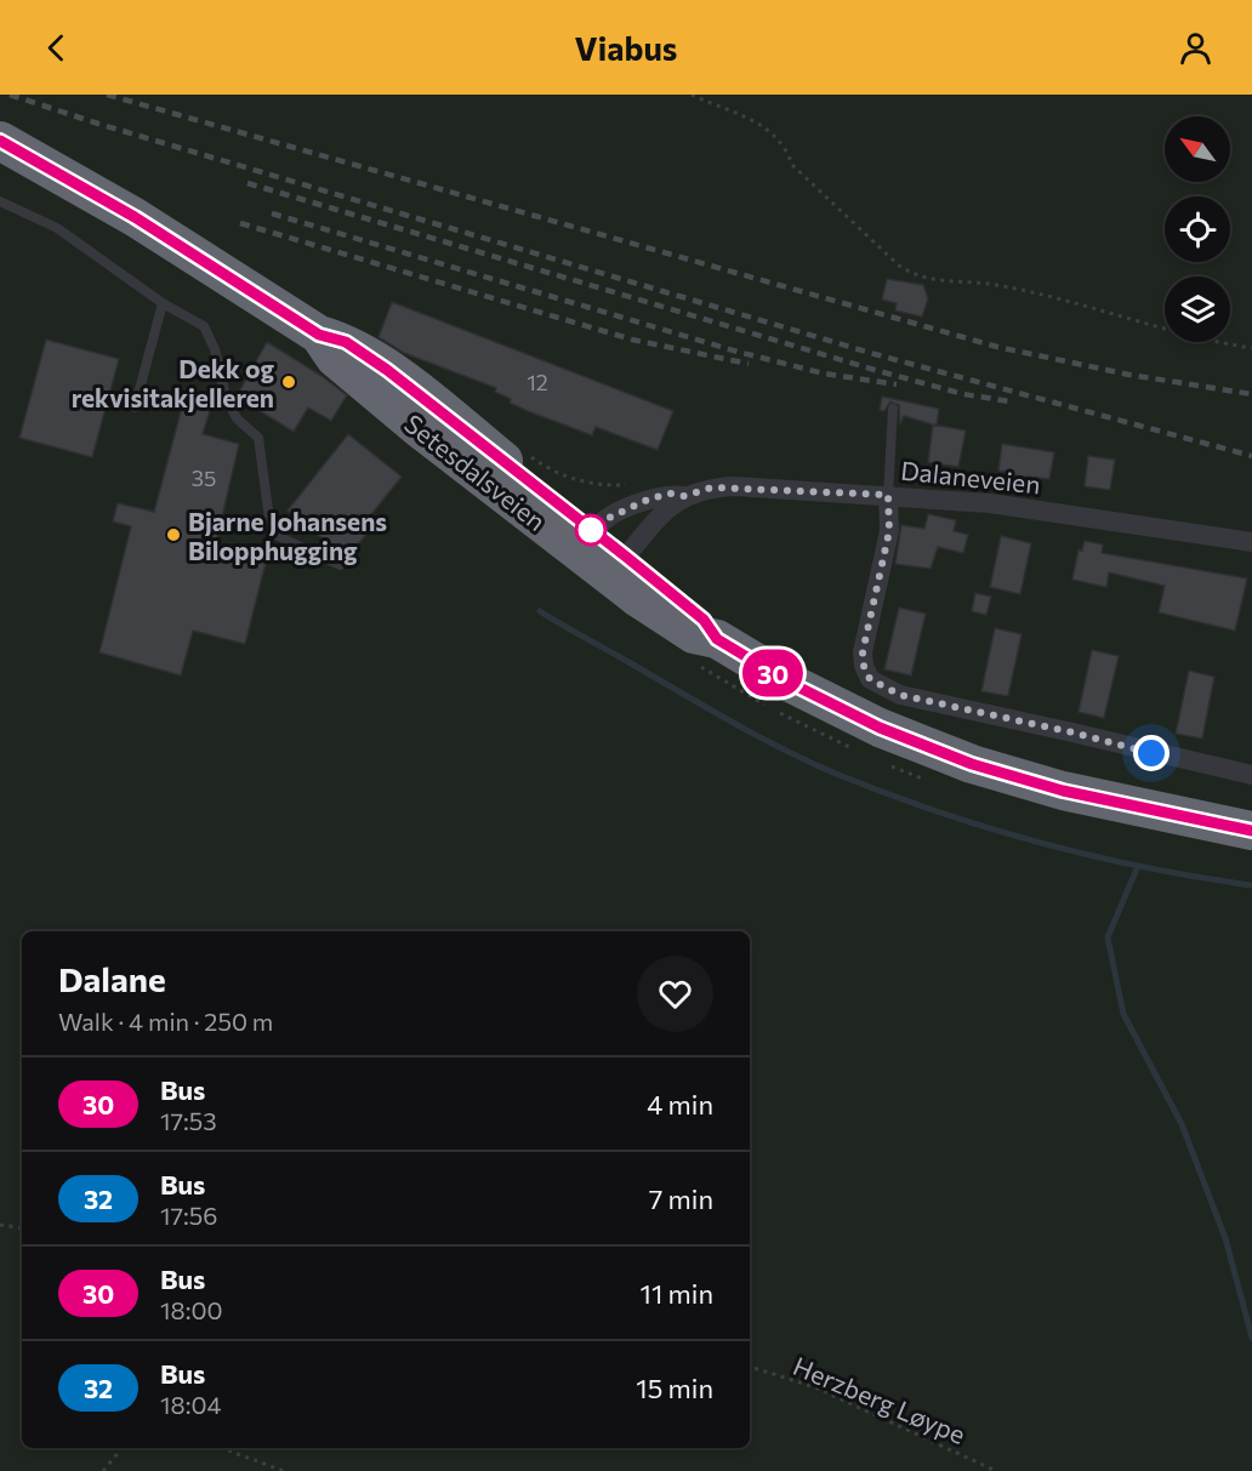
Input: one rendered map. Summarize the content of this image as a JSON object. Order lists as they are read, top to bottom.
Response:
{
  "streets": {
    "highway": ["Setesdalsveien"],
    "street": ["Dalaneveien"],
    "path": ["Herzberg Løype"]
  },
  "crossings": [
    ["Setesdalsveien", "Dalaneveien"]
  ],
  "places": ["Dekk og rekvisitakjelleren", "Bjarne Johansens Bilopphugging"],
  "lines": ["bus line 30"],
  "house_numbers": ["12", "35"],
  "north": "top left",
  "page": {
    "header": "Viabus",
    "on_map": "30",
    "heading": ["Dalane", "Walk · 4 min · 250 m"],
    "list": [
      {
        "mark": "30",
        "name": "Bus",
        "note": "17:53",
        "value": "4 min"
      },
      {
        "mark": "32",
        "name": "Bus",
        "note": "17:56",
        "value": "7 min"
      },
      {
        "mark": "30",
        "name": "Bus",
        "note": "18:00",
        "value": "11 min"
      },
      {
        "mark": "32",
        "name": "Bus",
        "note": "18:04",
        "value": "15 min"
      }
    ]
  }
}
